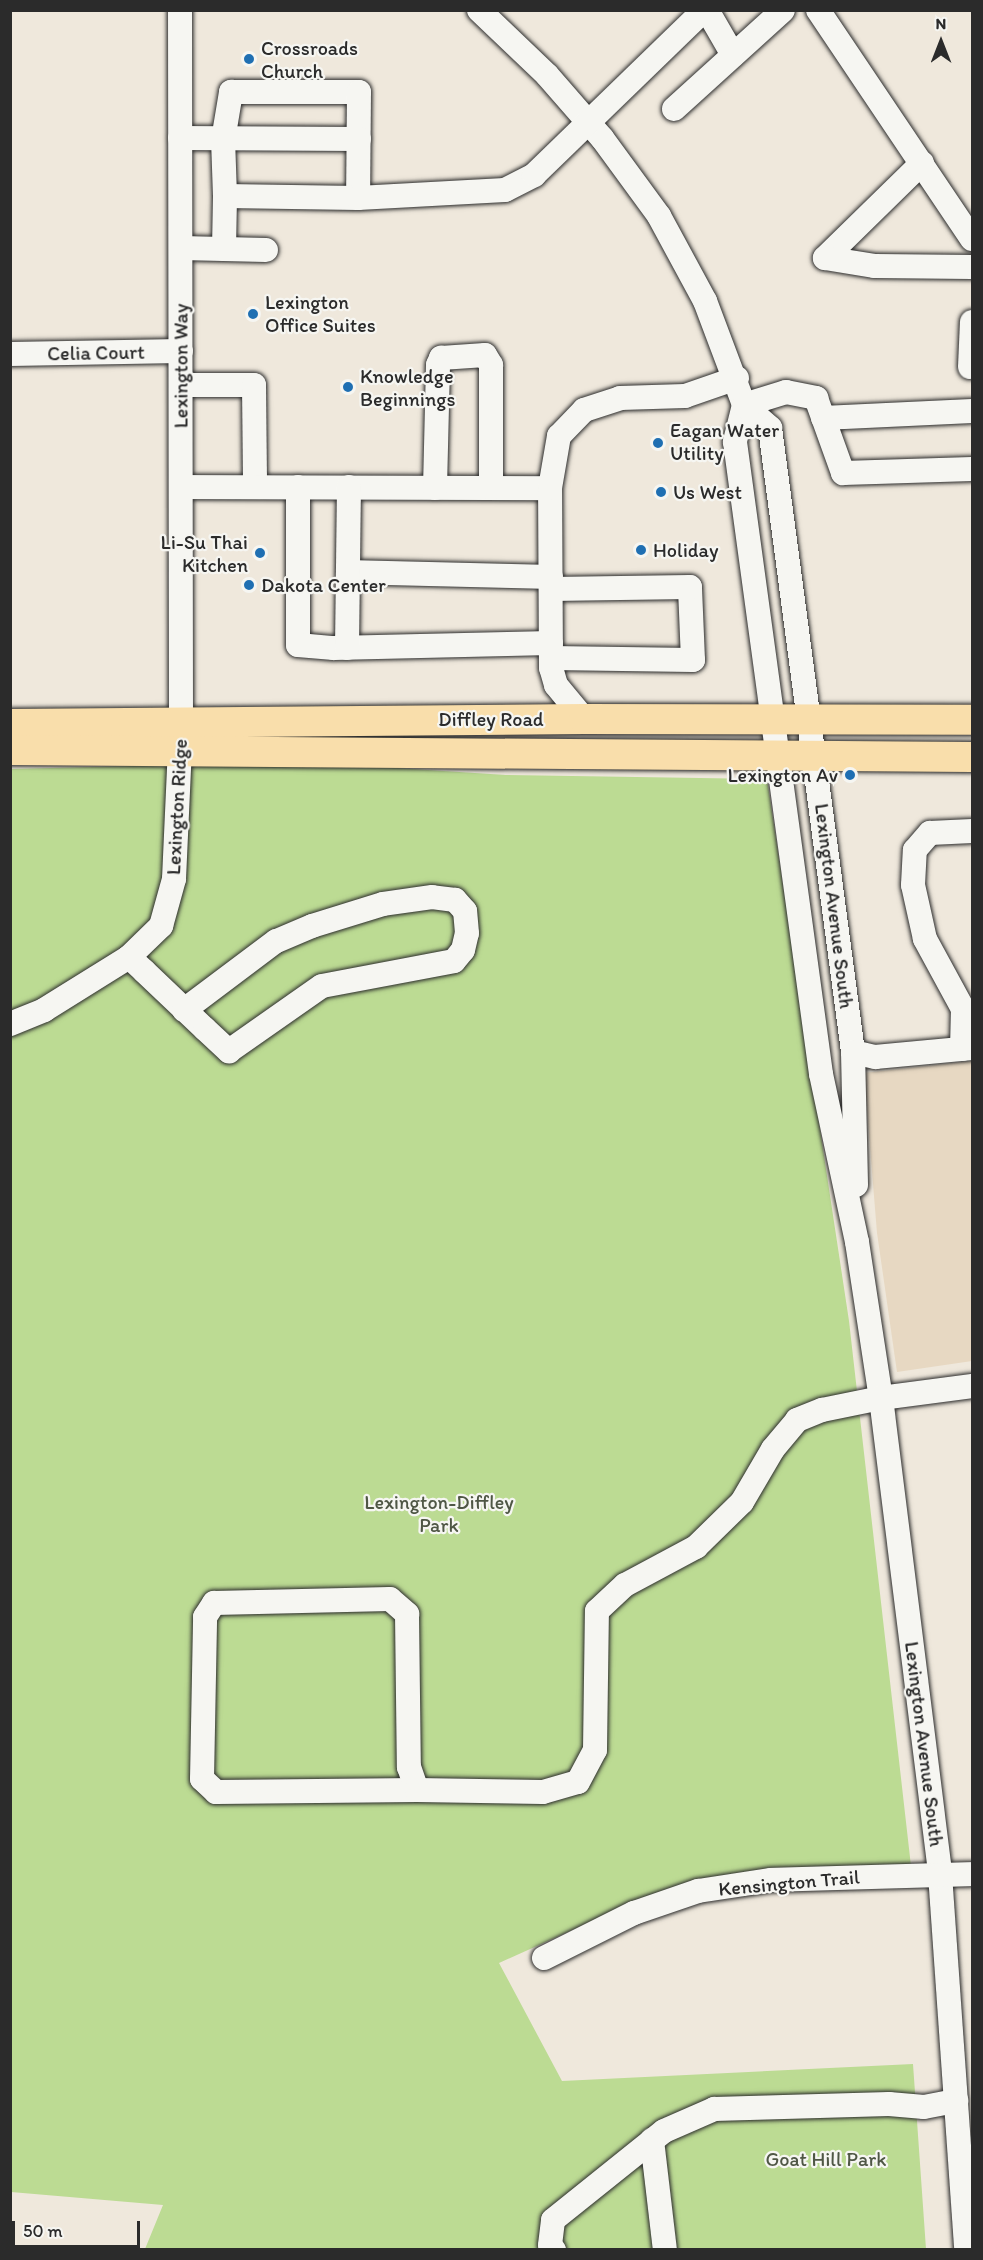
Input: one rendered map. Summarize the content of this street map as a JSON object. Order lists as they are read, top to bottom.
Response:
{
  "streets": {
    "main road": ["Diffley Road"],
    "street": [
      "Celia Court",
      "Lexington Way",
      "Lexington Ridge",
      "Lexington Avenue South",
      "Kensington Trail"
    ]
  },
  "crossings": [
    ["Celia Court", "Lexington Way"],
    ["Lexington Way", "Diffley Road"],
    ["Lexington Way", "Lexington Ridge"],
    ["Diffley Road", "Lexington Ridge"],
    ["Diffley Road", "Lexington Avenue South"],
    ["Lexington Avenue South", "Kensington Trail"]
  ],
  "parks": ["Lexington-Diffley Park", "Goat Hill Park"],
  "places": [
    "Crossroads Church",
    "Lexington Office Suites",
    "Knowledge Beginnings",
    "Eagan Water Utility",
    "Us West",
    "Holiday",
    "Li-Su Thai Kitchen",
    "Dakota Center",
    "Lexington Av"
  ],
  "scale_bar": "50 m",
  "north": "top"
}
